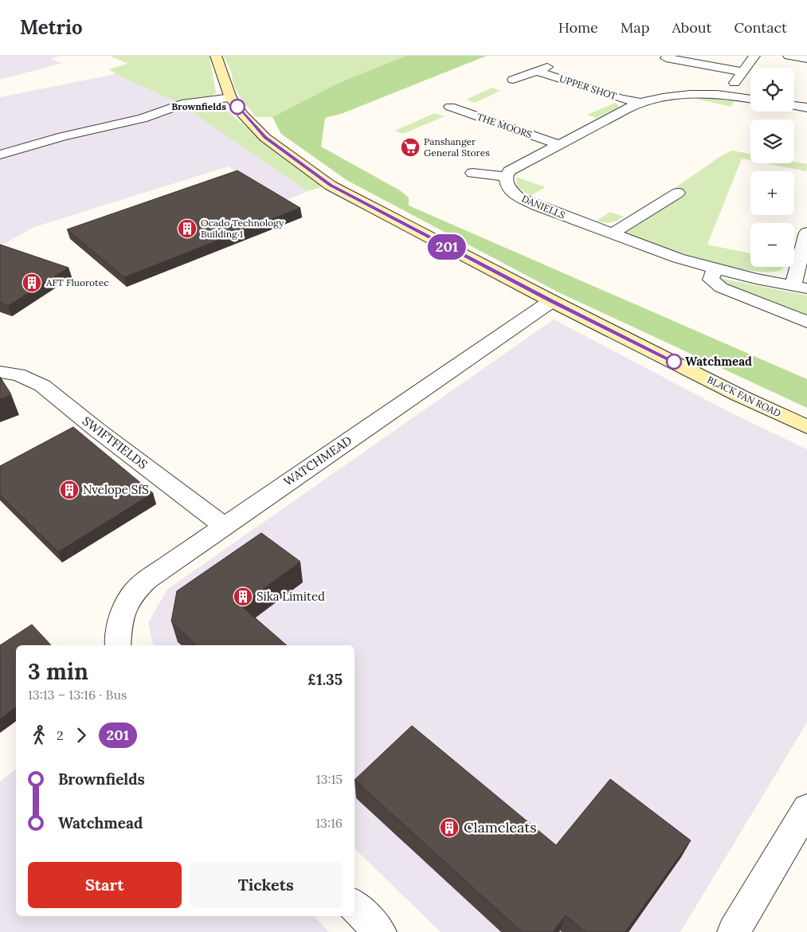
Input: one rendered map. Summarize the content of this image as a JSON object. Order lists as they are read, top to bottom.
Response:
{
  "streets": {
    "main road": ["BLACK FAN ROAD"],
    "street": [
      "UPPER SHOT",
      "THE MOORS",
      "DANIELLS",
      "SWIFTFIELDS",
      "WATCHMEAD"
    ]
  },
  "crossings": [
    ["BLACK FAN ROAD", "WATCHMEAD"],
    ["SWIFTFIELDS", "WATCHMEAD"]
  ],
  "places": {
    "other": ["Brownfields", "Watchmead"],
    "supermarket": ["Panshanger General Stores"],
    "building": [
      "Ocado Technology Building 1",
      "AFT Fluorotec",
      "Nvelope SfS",
      "Sika Limited",
      "Clamcleats"
    ]
  },
  "lines": ["bus line 201"],
  "page": {
    "header": "Metrio",
    "nav": [
      "Home",
      "Map",
      "About",
      "Contact"
    ],
    "on_map": "201",
    "map_buttons": ["+", "−"],
    "heading": ["3 min", "13:13 – 13:16 · Bus", "£1.35"],
    "legs": ["2", "201"],
    "list": [
      {
        "name": "Brownfields",
        "value": "13:15"
      },
      {
        "name": "Watchmead",
        "value": "13:16"
      }
    ],
    "buttons": ["Start", "Tickets"]
  }
}
